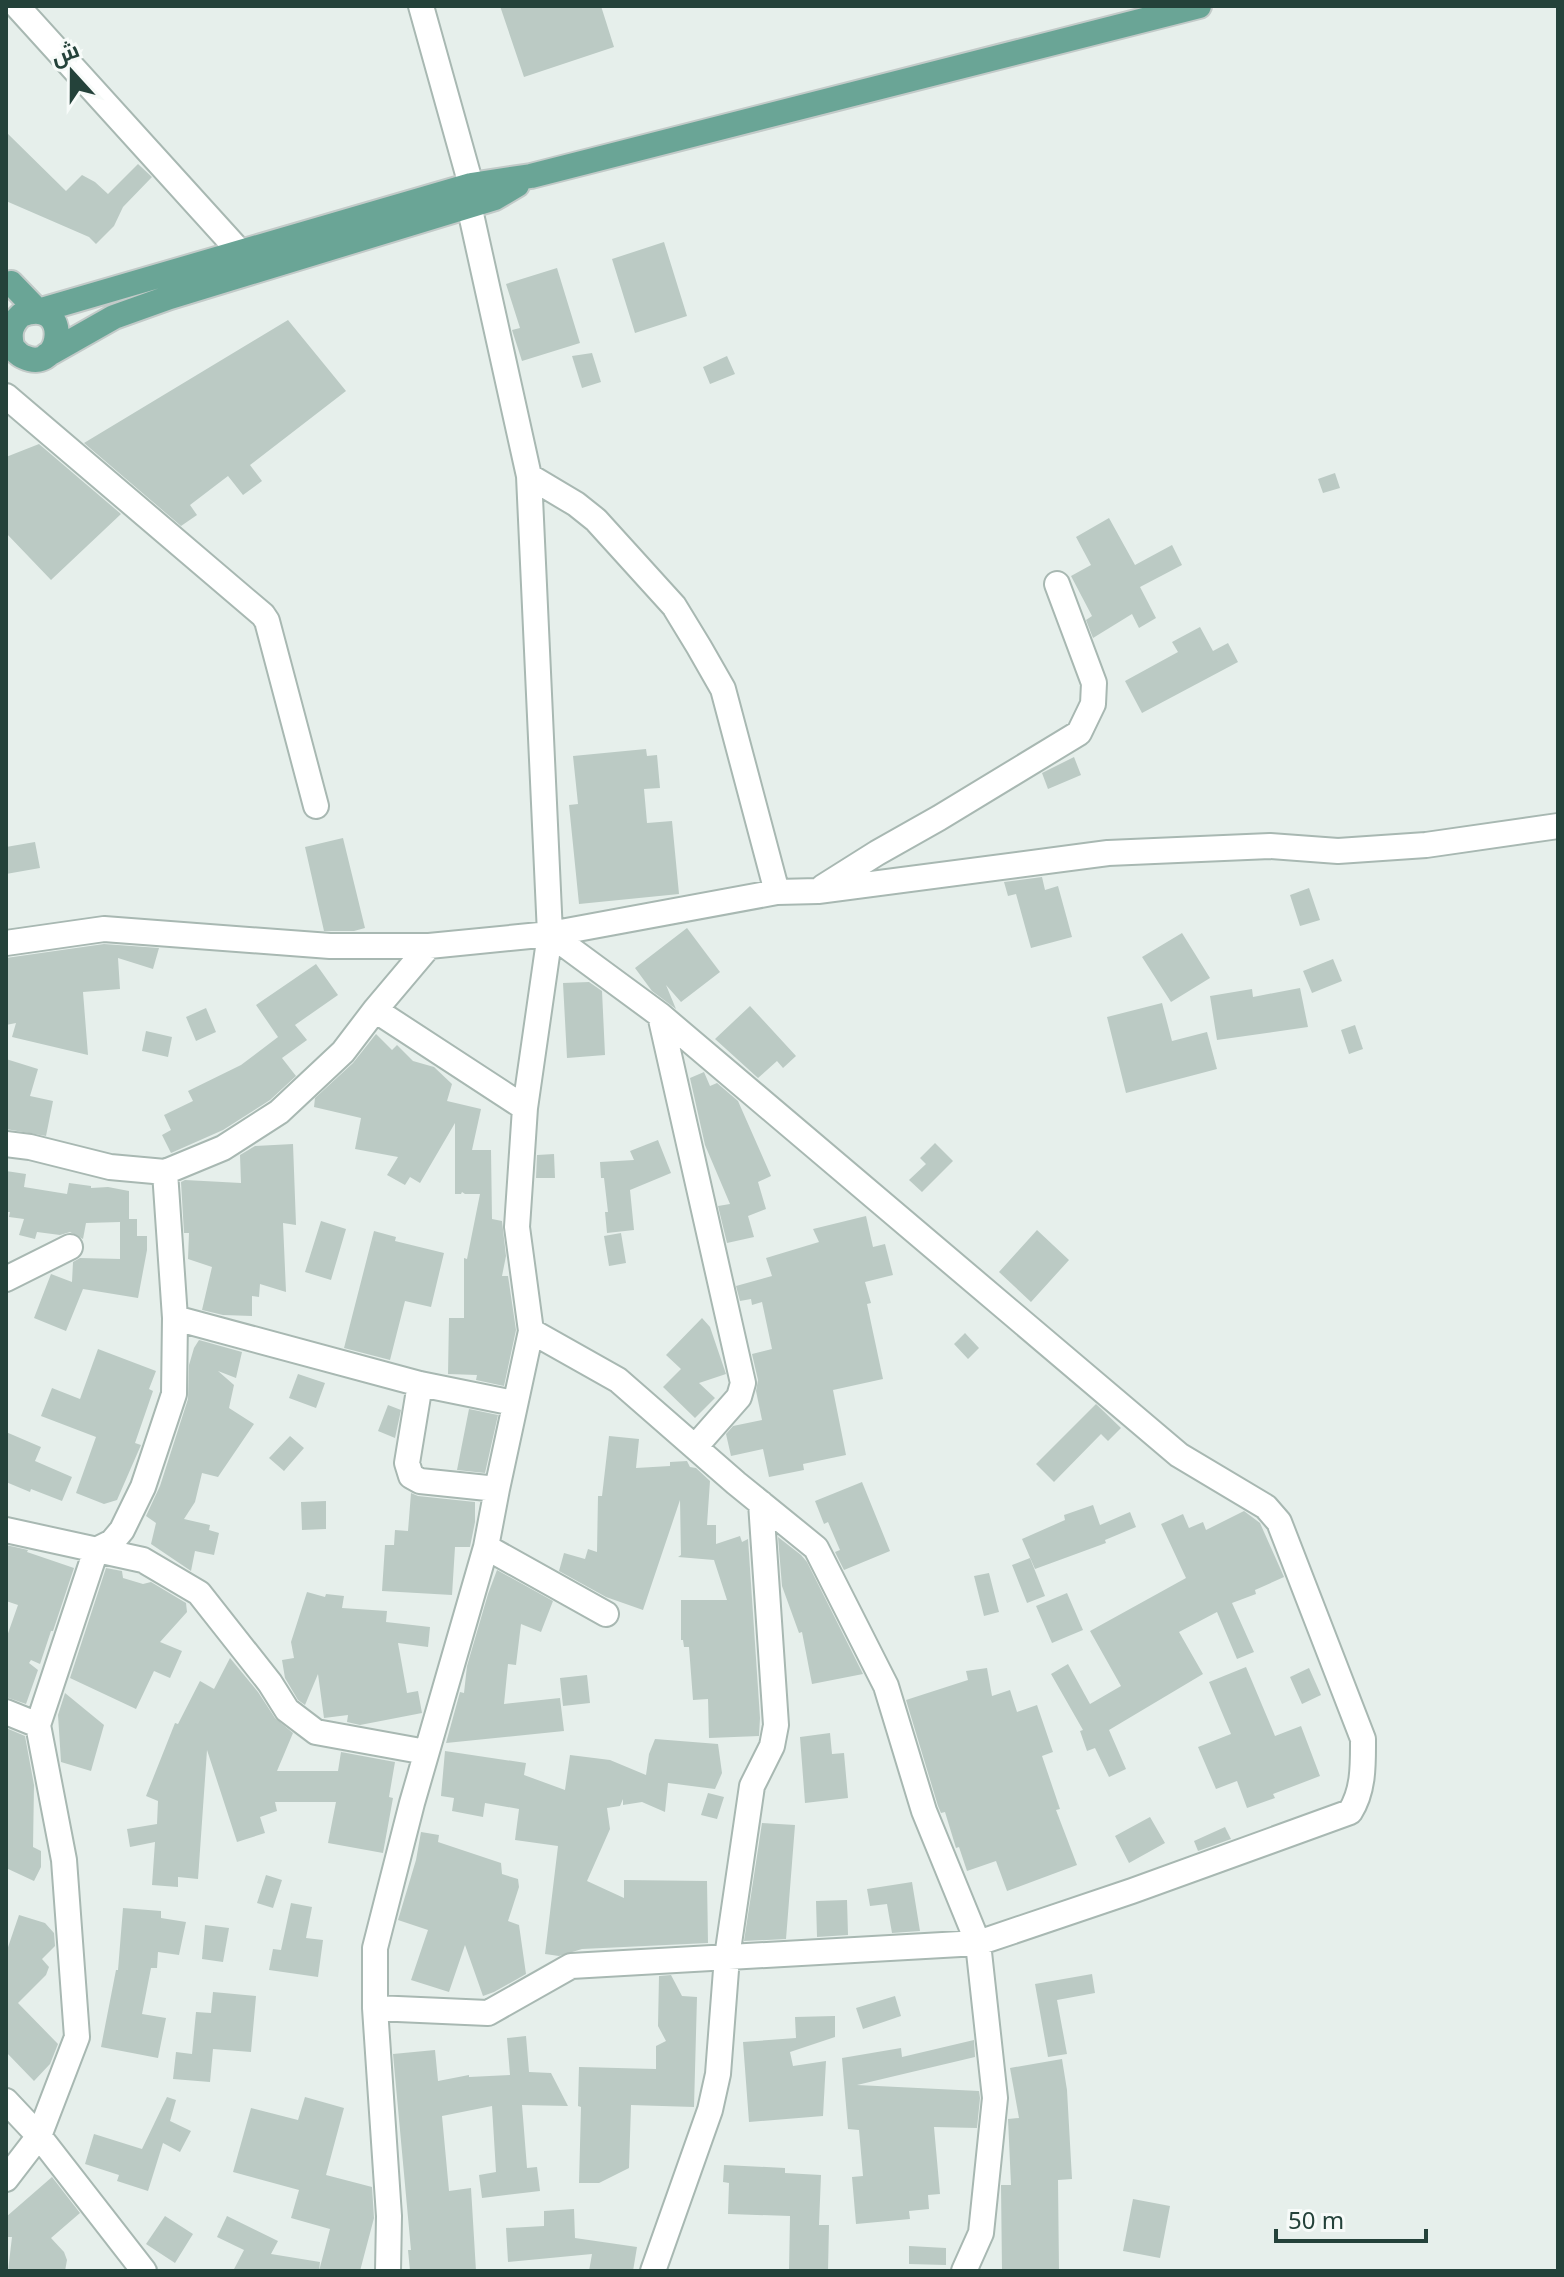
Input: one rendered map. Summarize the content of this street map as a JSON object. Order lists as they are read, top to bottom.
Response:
{
  "scale_bar": "50 m",
  "north": "top"
}
